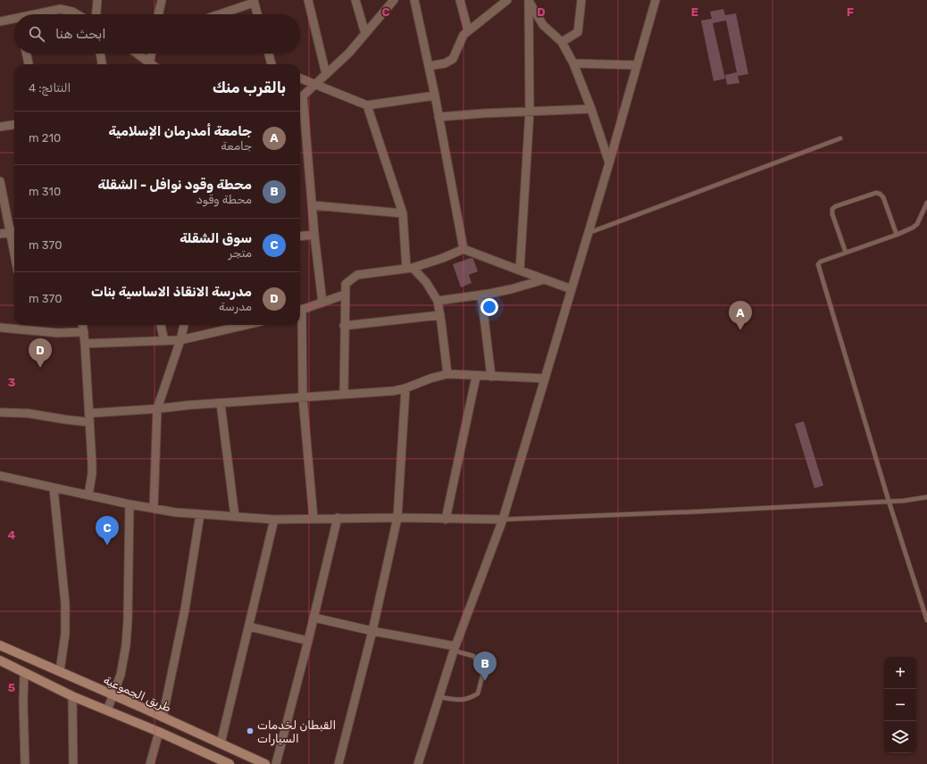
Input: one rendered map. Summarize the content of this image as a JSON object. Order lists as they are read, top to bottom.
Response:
{
  "streets": {
    "main road": ["طريق الجموعية"]
  },
  "places": ["القبطان لخدمات السيارات"],
  "page": {
    "search": "ابحث هنا",
    "heading": ["بالقرب منك", "النتائج: 4"],
    "list": [
      {
        "mark": "A",
        "name": "جامعة أمدرمان الإسلامية",
        "note": "جامعة",
        "value": "210 m"
      },
      {
        "mark": "B",
        "name": "محطة وقود نوافل - الشقلة",
        "note": "محطة وقود",
        "value": "310 m"
      },
      {
        "mark": "C",
        "name": "سوق الشقلة",
        "note": "متجر",
        "value": "370 m"
      },
      {
        "mark": "D",
        "name": "مدرسة الانقاذ الاساسية بنات",
        "note": "مدرسة",
        "value": "370 m"
      }
    ],
    "pins": [
      "A",
      "D",
      "C",
      "B"
    ],
    "map_buttons": ["+", "−"]
  },
  "grid": {
    "columns": [
      "C",
      "D",
      "E",
      "F"
    ],
    "rows": ["3", "4", "5"]
  }
}
